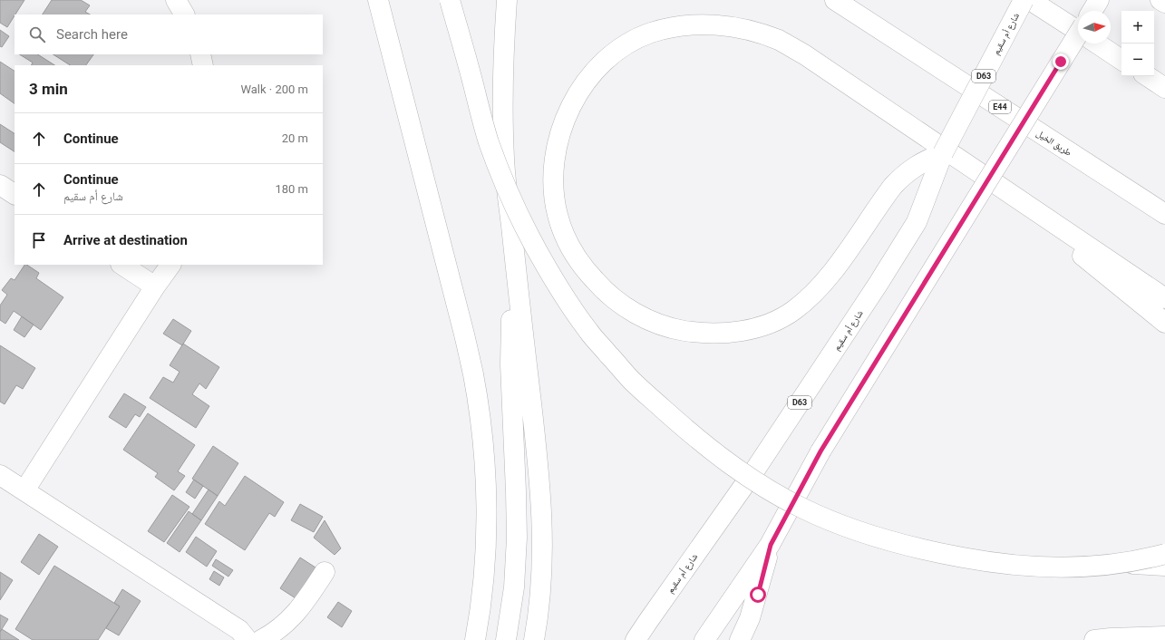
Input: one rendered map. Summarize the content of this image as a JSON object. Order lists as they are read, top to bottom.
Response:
{
  "streets": {
    "main road": [
      "شارع أم سقيم",
      "D63",
      "E44",
      "طريق الخيل"
    ]
  },
  "north": "right",
  "page": {
    "map_buttons": ["+", "−"],
    "search": "Search here",
    "heading": ["3 min", "Walk · 200 m"],
    "list": [
      ["Continue", "20 m"],
      ["Continue", "شارع أم سقيم", "180 m"],
      "Arrive at destination"
    ]
  }
}
